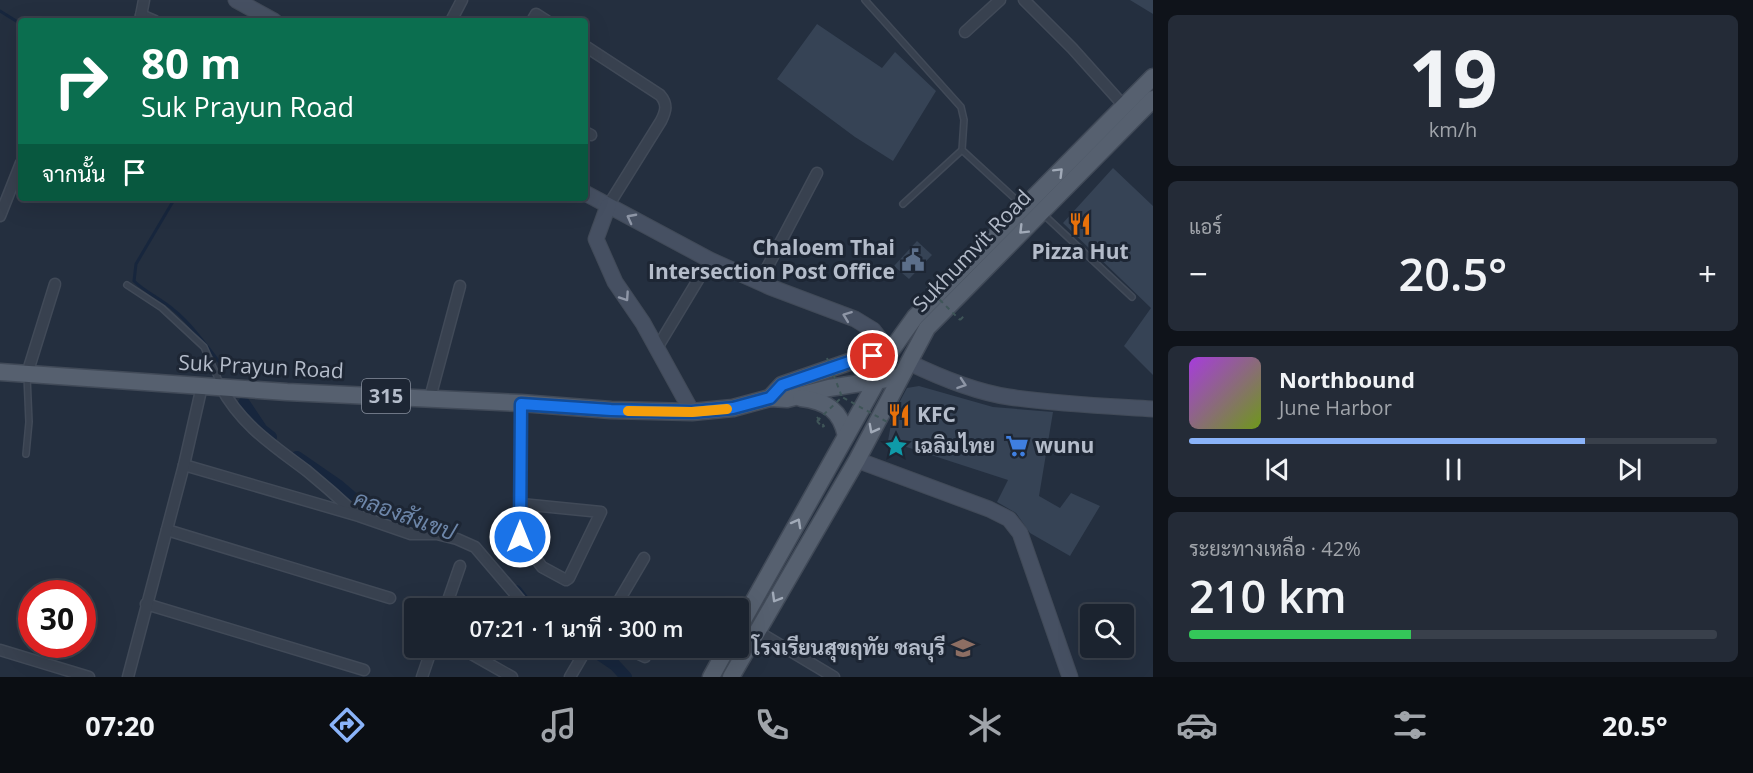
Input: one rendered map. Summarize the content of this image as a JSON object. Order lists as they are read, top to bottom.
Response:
{
  "streets": {
    "main road": ["Sukhumvit Road", "Suk Prayun Road", "315"]
  },
  "crossings": [
    ["Sukhumvit Road", "Suk Prayun Road"]
  ],
  "water": ["คลองสังเขป"],
  "places": {
    "restaurant": ["Pizza Hut", "KFC"],
    "public building": ["Chaloem Thai Intersection Post Office"],
    "place": ["เฉลิมไทย"],
    "supermarket": ["wunu"],
    "school or university": ["โรงเรียนสุขฤทัย ชลบุรี"]
  },
  "page": {
    "tile": [
      ["19", "km/h"],
      "แอร์",
      ["ระยะทางเหลือ · 42%", "210 km"]
    ],
    "turn": ["80 m", "Suk Prayun Road"],
    "then": "จากนั้น",
    "heat": ["−", "20.5°", "+"],
    "song": ["Northbound", "June Harbor"],
    "limit": "30",
    "trip": "07:21 · 1 นาที · 300 m",
    "tabs": ["07:20", "20.5°"]
  }
}
